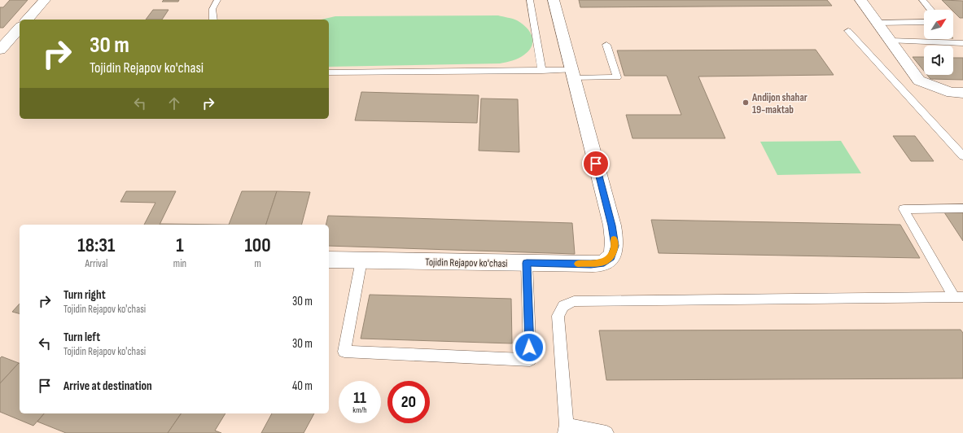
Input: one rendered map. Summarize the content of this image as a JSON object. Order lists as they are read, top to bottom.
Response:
{
  "streets": {
    "street": ["Tojidin Rejapov ko'chasi"]
  },
  "places": ["Andijon shahar 19-maktab"],
  "north": "top right",
  "page": {
    "turn": ["30 m", "Tojidin Rejapov ko'chasi"],
    "eta": [
      "18:31",
      "Arrival",
      "1",
      "min",
      "100",
      "m"
    ],
    "list": [
      {
        "name": "Turn right",
        "note": "Tojidin Rejapov ko'chasi",
        "value": "30 m"
      },
      {
        "name": "Turn left",
        "note": "Tojidin Rejapov ko'chasi",
        "value": "30 m"
      },
      {
        "name": "Arrive at destination",
        "value": "40 m"
      }
    ],
    "speed": "11 km/h",
    "limit": "20"
  }
}
